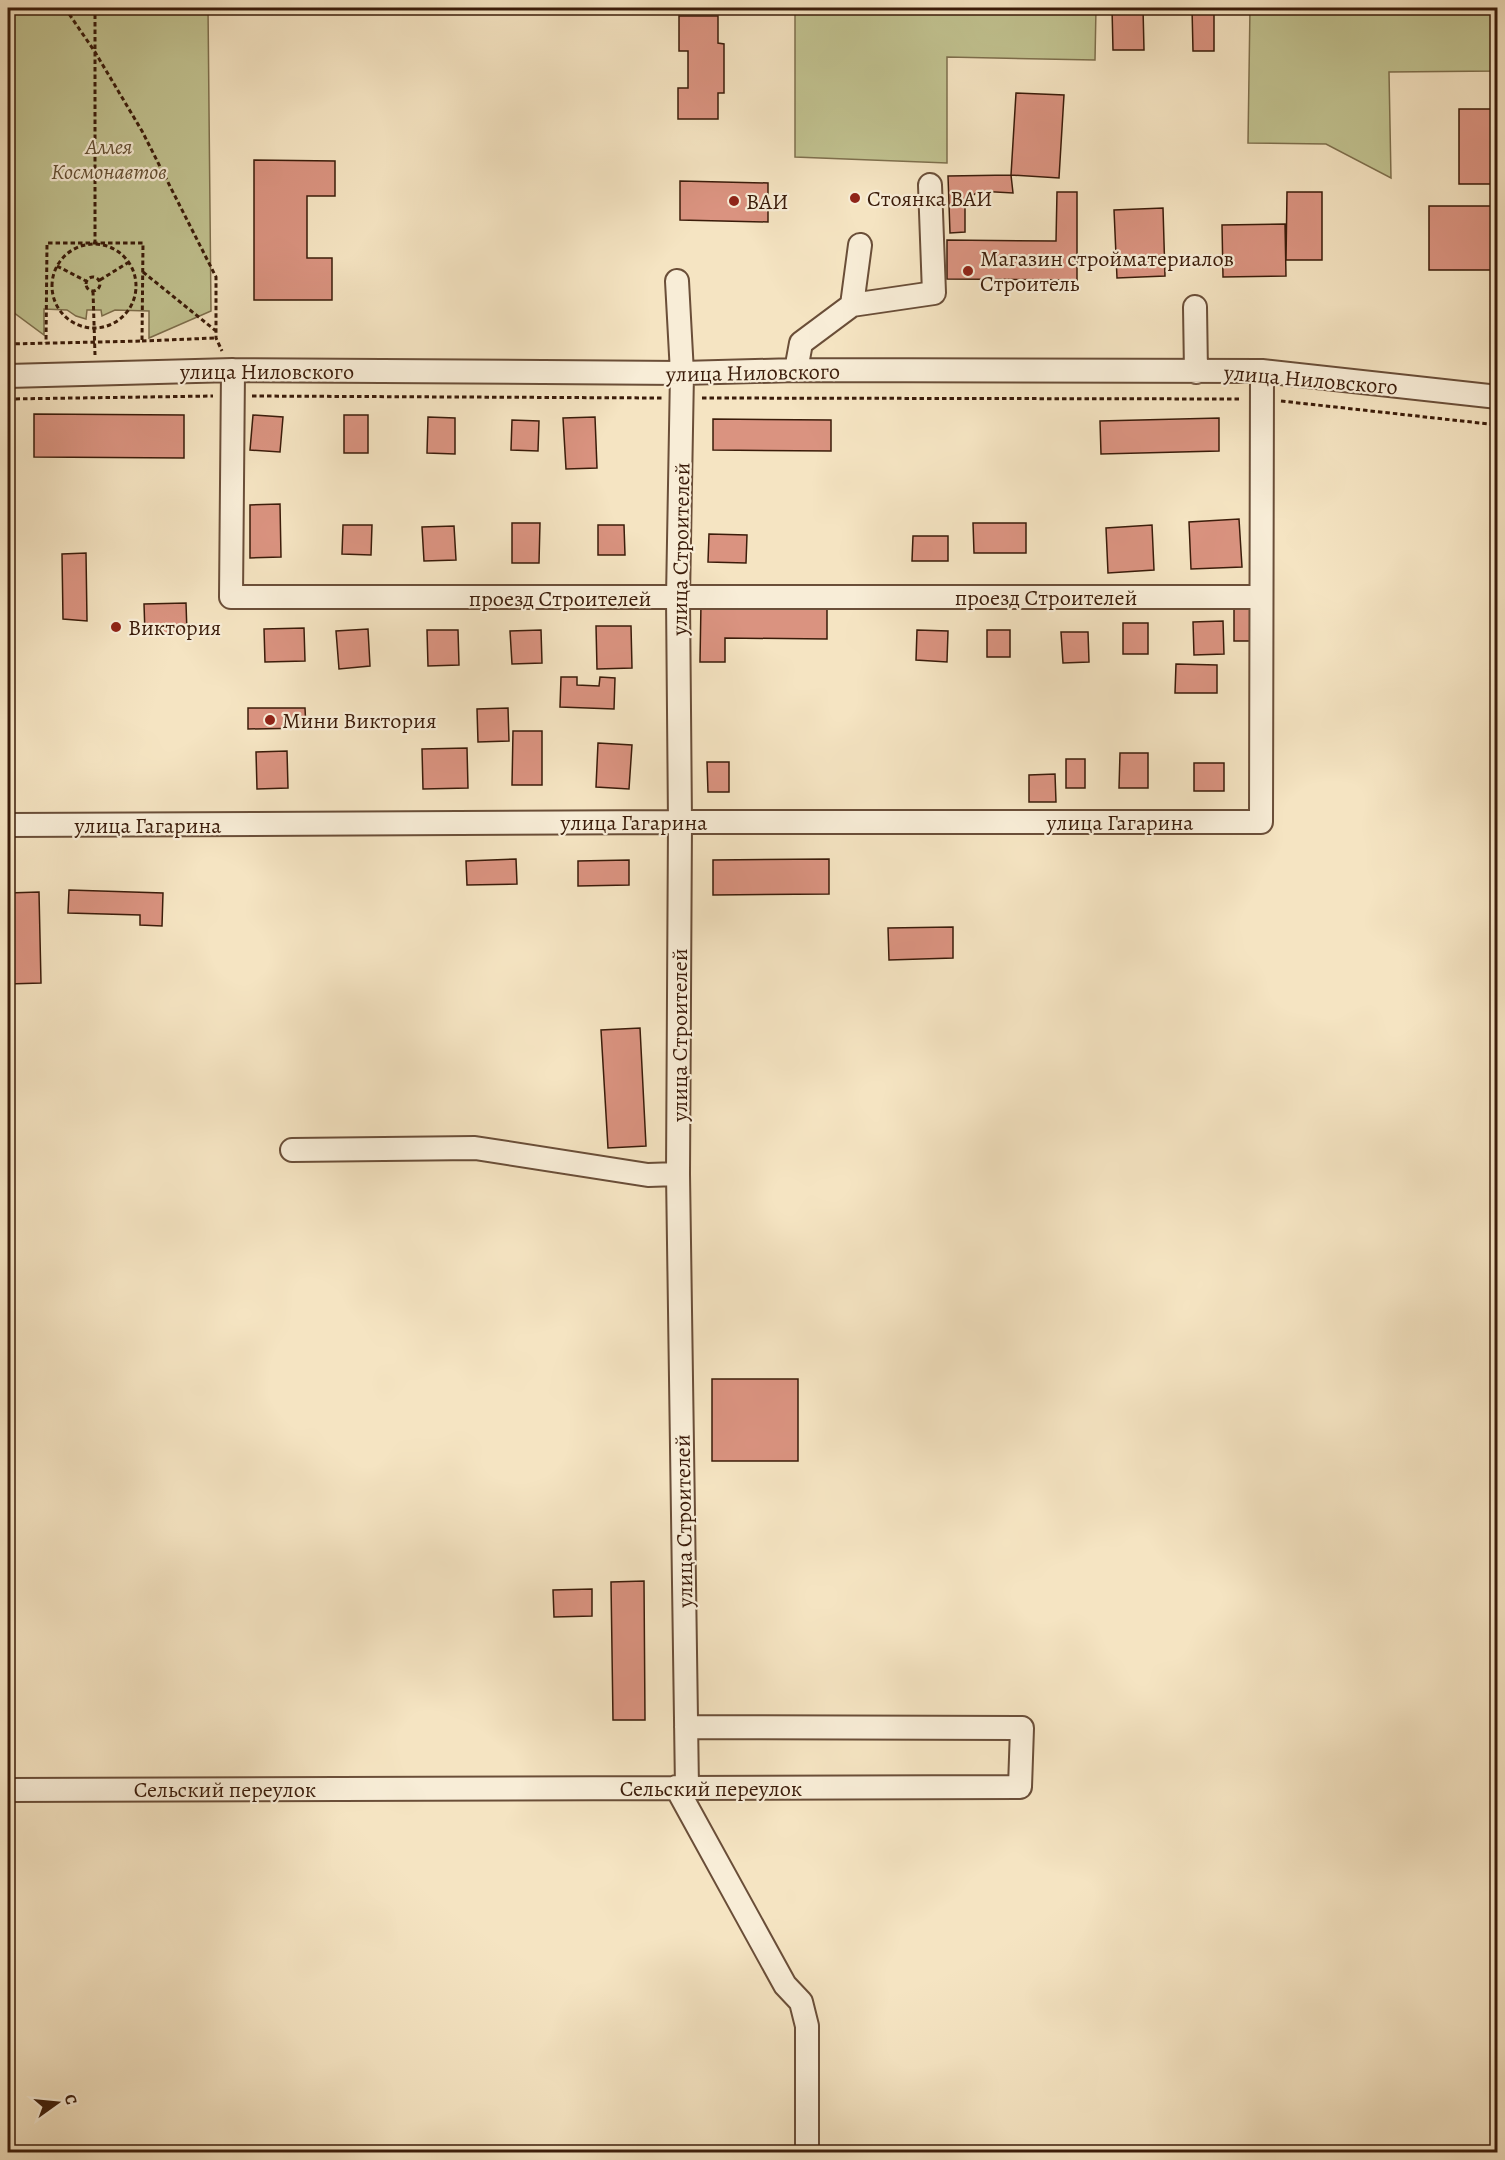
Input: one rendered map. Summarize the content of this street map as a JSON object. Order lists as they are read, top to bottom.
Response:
{
  "streets": {
    "street": [
      "улица Ниловского",
      "улица Строителей",
      "проезд Строителей",
      "улица Гагарина",
      "Сельский переулок"
    ]
  },
  "crossings": [
    ["улица Ниловского", "улица Строителей"],
    ["улица Ниловского", "проезд Строителей"],
    ["улица Строителей", "проезд Строителей"],
    ["улица Строителей", "улица Гагарина"],
    ["улица Строителей", "Сельский переулок"],
    ["проезд Строителей", "улица Гагарина"]
  ],
  "parks": ["Аллея Космонавтов"],
  "places": [
    "Стоянка ВАИ",
    "ВАИ",
    "Магазин стройматериалов Строитель",
    "Виктория",
    "Мини Виктория"
  ],
  "north": "right"
}
